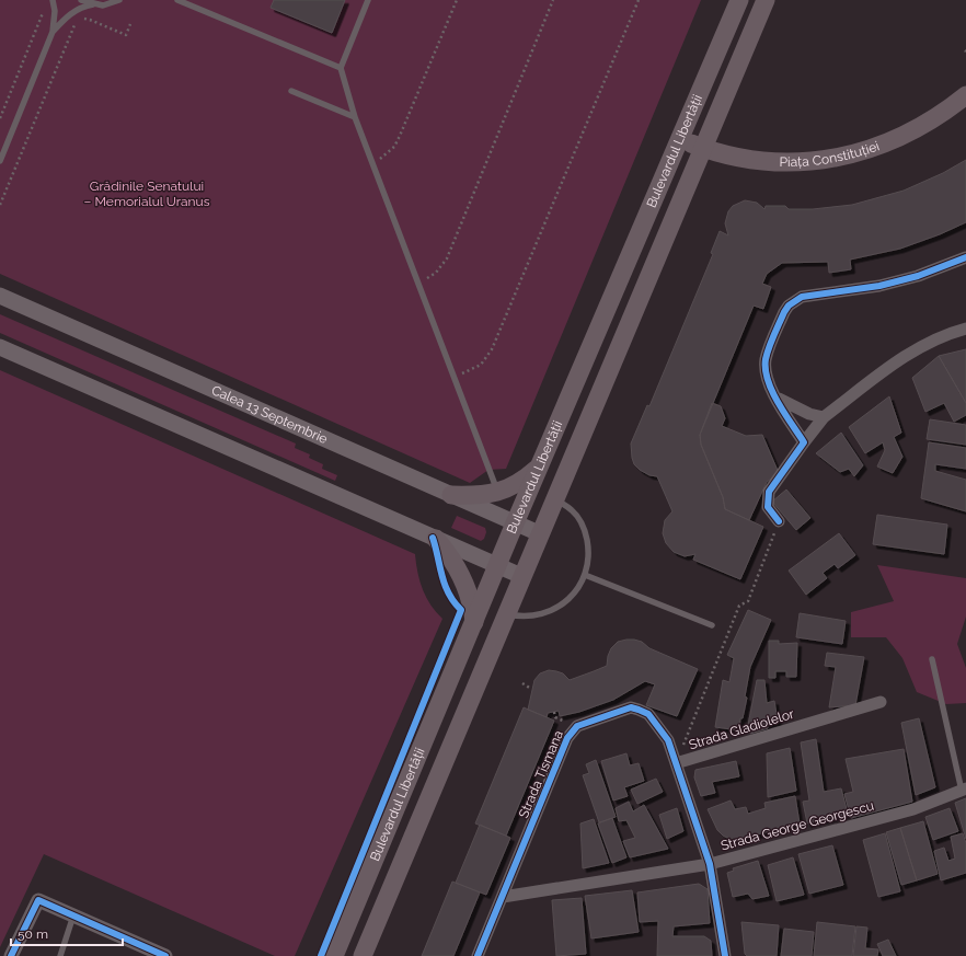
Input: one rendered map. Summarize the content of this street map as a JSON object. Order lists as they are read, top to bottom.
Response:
{
  "streets": {
    "main road": ["Bulevardul Libertății", "Piața Constituției", "Calea 13 Septembrie"],
    "street": ["Strada Gladiolelor", "Strada Tismana", "Strada George Georgescu"]
  },
  "crossings": [
    ["Bulevardul Libertății", "Piața Constituției"],
    ["Bulevardul Libertății", "Calea 13 Septembrie"],
    ["Strada Gladiolelor", "Strada Tismana"],
    ["Strada Gladiolelor", "Strada George Georgescu"],
    ["Strada Tismana", "Strada George Georgescu"]
  ],
  "parks": ["Grădinile Senatului – Memorialul Uranus"],
  "scale_bar": "50 m"
}
